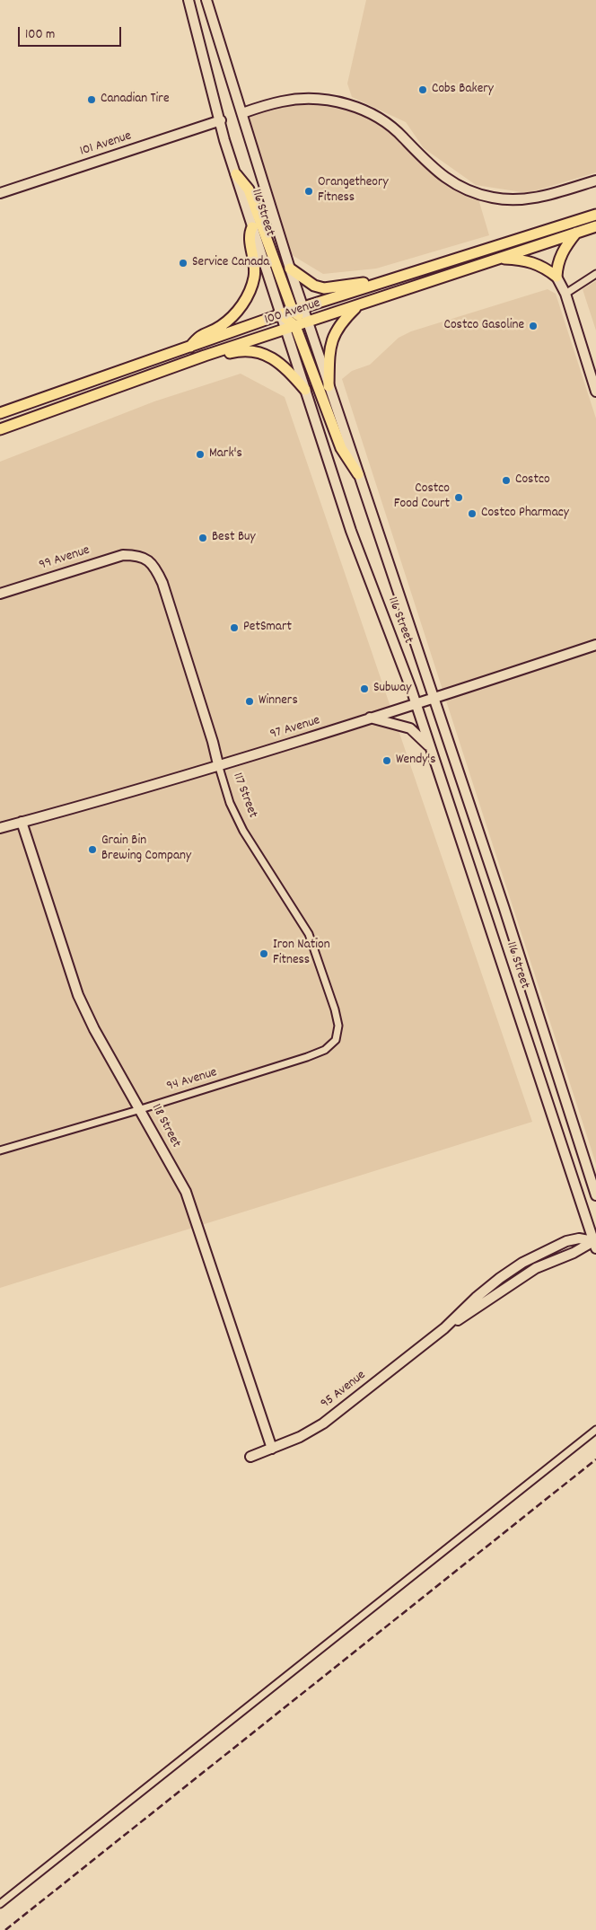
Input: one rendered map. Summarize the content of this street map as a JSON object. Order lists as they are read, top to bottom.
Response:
{
  "streets": {
    "main road": ["100 Avenue"],
    "street": [
      "101 Avenue",
      "116 Street",
      "99 Avenue",
      "97 Avenue",
      "117 Street",
      "94 Avenue",
      "118 Street",
      "95 Avenue"
    ]
  },
  "crossings": [
    ["101 Avenue", "116 Street"],
    ["116 Street", "100 Avenue"],
    ["116 Street", "97 Avenue"],
    ["116 Street", "95 Avenue"],
    ["99 Avenue", "117 Street"],
    ["97 Avenue", "117 Street"],
    ["97 Avenue", "118 Street"],
    ["117 Street", "94 Avenue"],
    ["94 Avenue", "118 Street"],
    ["118 Street", "95 Avenue"]
  ],
  "places": [
    "Cobs Bakery",
    "Canadian Tire",
    "Orangetheory Fitness",
    "Service Canada",
    "Costco Gasoline",
    "Mark's",
    "Costco",
    "Costco Food Court",
    "Costco Pharmacy",
    "Best Buy",
    "PetSmart",
    "Subway",
    "Winners",
    "Wendy's",
    "Grain Bin Brewing Company",
    "Iron Nation Fitness"
  ],
  "scale_bar": "100 m"
}
